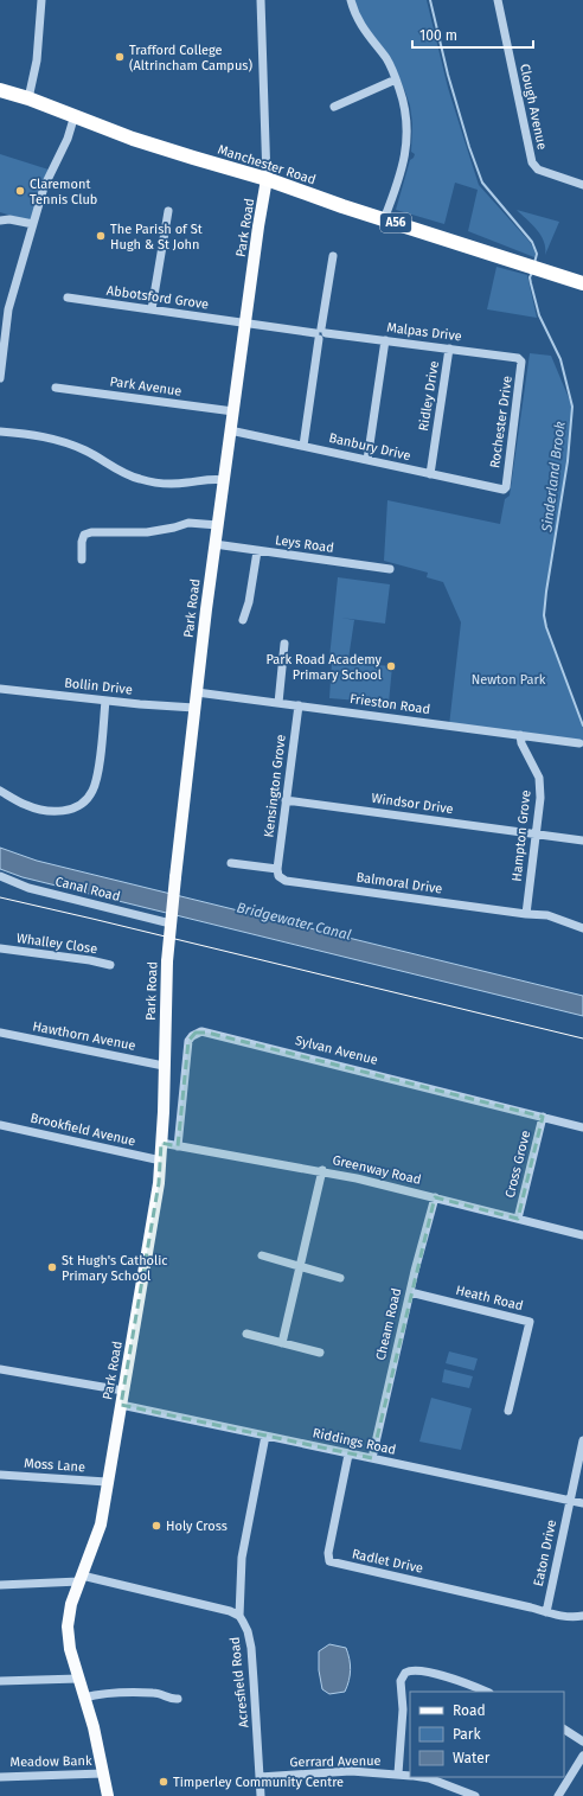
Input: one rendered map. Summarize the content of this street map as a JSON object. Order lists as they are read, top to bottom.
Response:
{
  "streets": {
    "highway": ["Manchester Road", "A56"],
    "main road": ["Park Road"],
    "street": [
      "Clough Avenue",
      "Abbotsford Grove",
      "Malpas Drive",
      "Park Avenue",
      "Ridley Drive",
      "Rochester Drive",
      "Banbury Drive",
      "Leys Road",
      "Bollin Drive",
      "Frieston Road",
      "Kensington Grove",
      "Windsor Drive",
      "Hampton Grove",
      "Balmoral Drive",
      "Canal Road",
      "Whalley Close",
      "Hawthorn Avenue",
      "Sylvan Avenue",
      "Brookfield Avenue",
      "Cross Grove",
      "Greenway Road",
      "Heath Road",
      "Cheam Road",
      "Riddings Road",
      "Moss Lane",
      "Eaton Drive",
      "Radlet Drive",
      "Acresfield Road",
      "Meadow Bank",
      "Gerrard Avenue"
    ]
  },
  "crossings": [
    ["Manchester Road", "Park Road"],
    ["Park Road", "Abbotsford Grove"],
    ["Park Road", "Malpas Drive"],
    ["Park Road", "Park Avenue"],
    ["Park Road", "Banbury Drive"],
    ["Park Road", "Leys Road"],
    ["Park Road", "Bollin Drive"],
    ["Park Road", "Frieston Road"],
    ["Park Road", "Canal Road"],
    ["Park Road", "Hawthorn Avenue"],
    ["Park Road", "Brookfield Avenue"],
    ["Park Road", "Greenway Road"],
    ["Park Road", "Riddings Road"],
    ["Park Road", "Moss Lane"],
    ["Park Road", "Meadow Bank"],
    ["Abbotsford Grove", "Malpas Drive"],
    ["Malpas Drive", "Ridley Drive"],
    ["Malpas Drive", "Rochester Drive"],
    ["Ridley Drive", "Banbury Drive"],
    ["Rochester Drive", "Banbury Drive"],
    ["Frieston Road", "Kensington Grove"],
    ["Frieston Road", "Hampton Grove"],
    ["Kensington Grove", "Windsor Drive"],
    ["Kensington Grove", "Balmoral Drive"],
    ["Windsor Drive", "Hampton Grove"],
    ["Hampton Grove", "Balmoral Drive"],
    ["Sylvan Avenue", "Cross Grove"],
    ["Sylvan Avenue", "Greenway Road"],
    ["Cross Grove", "Greenway Road"],
    ["Greenway Road", "Cheam Road"],
    ["Heath Road", "Cheam Road"],
    ["Cheam Road", "Riddings Road"],
    ["Riddings Road", "Eaton Drive"],
    ["Riddings Road", "Radlet Drive"],
    ["Eaton Drive", "Radlet Drive"],
    ["Acresfield Road", "Gerrard Avenue"]
  ],
  "water": ["Sinderland Brook", "Bridgewater Canal"],
  "parks": ["Newton Park"],
  "places": [
    "Trafford College (Altrincham Campus)",
    "Claremont Tennis Club",
    "The Parish of St Hugh & St John",
    "Park Road Academy Primary School",
    "St Hugh's Catholic Primary School",
    "Holy Cross",
    "Timperley Community Centre"
  ],
  "legend": ["Road", "Park", "Water"],
  "scale_bar": "100 m"
}
